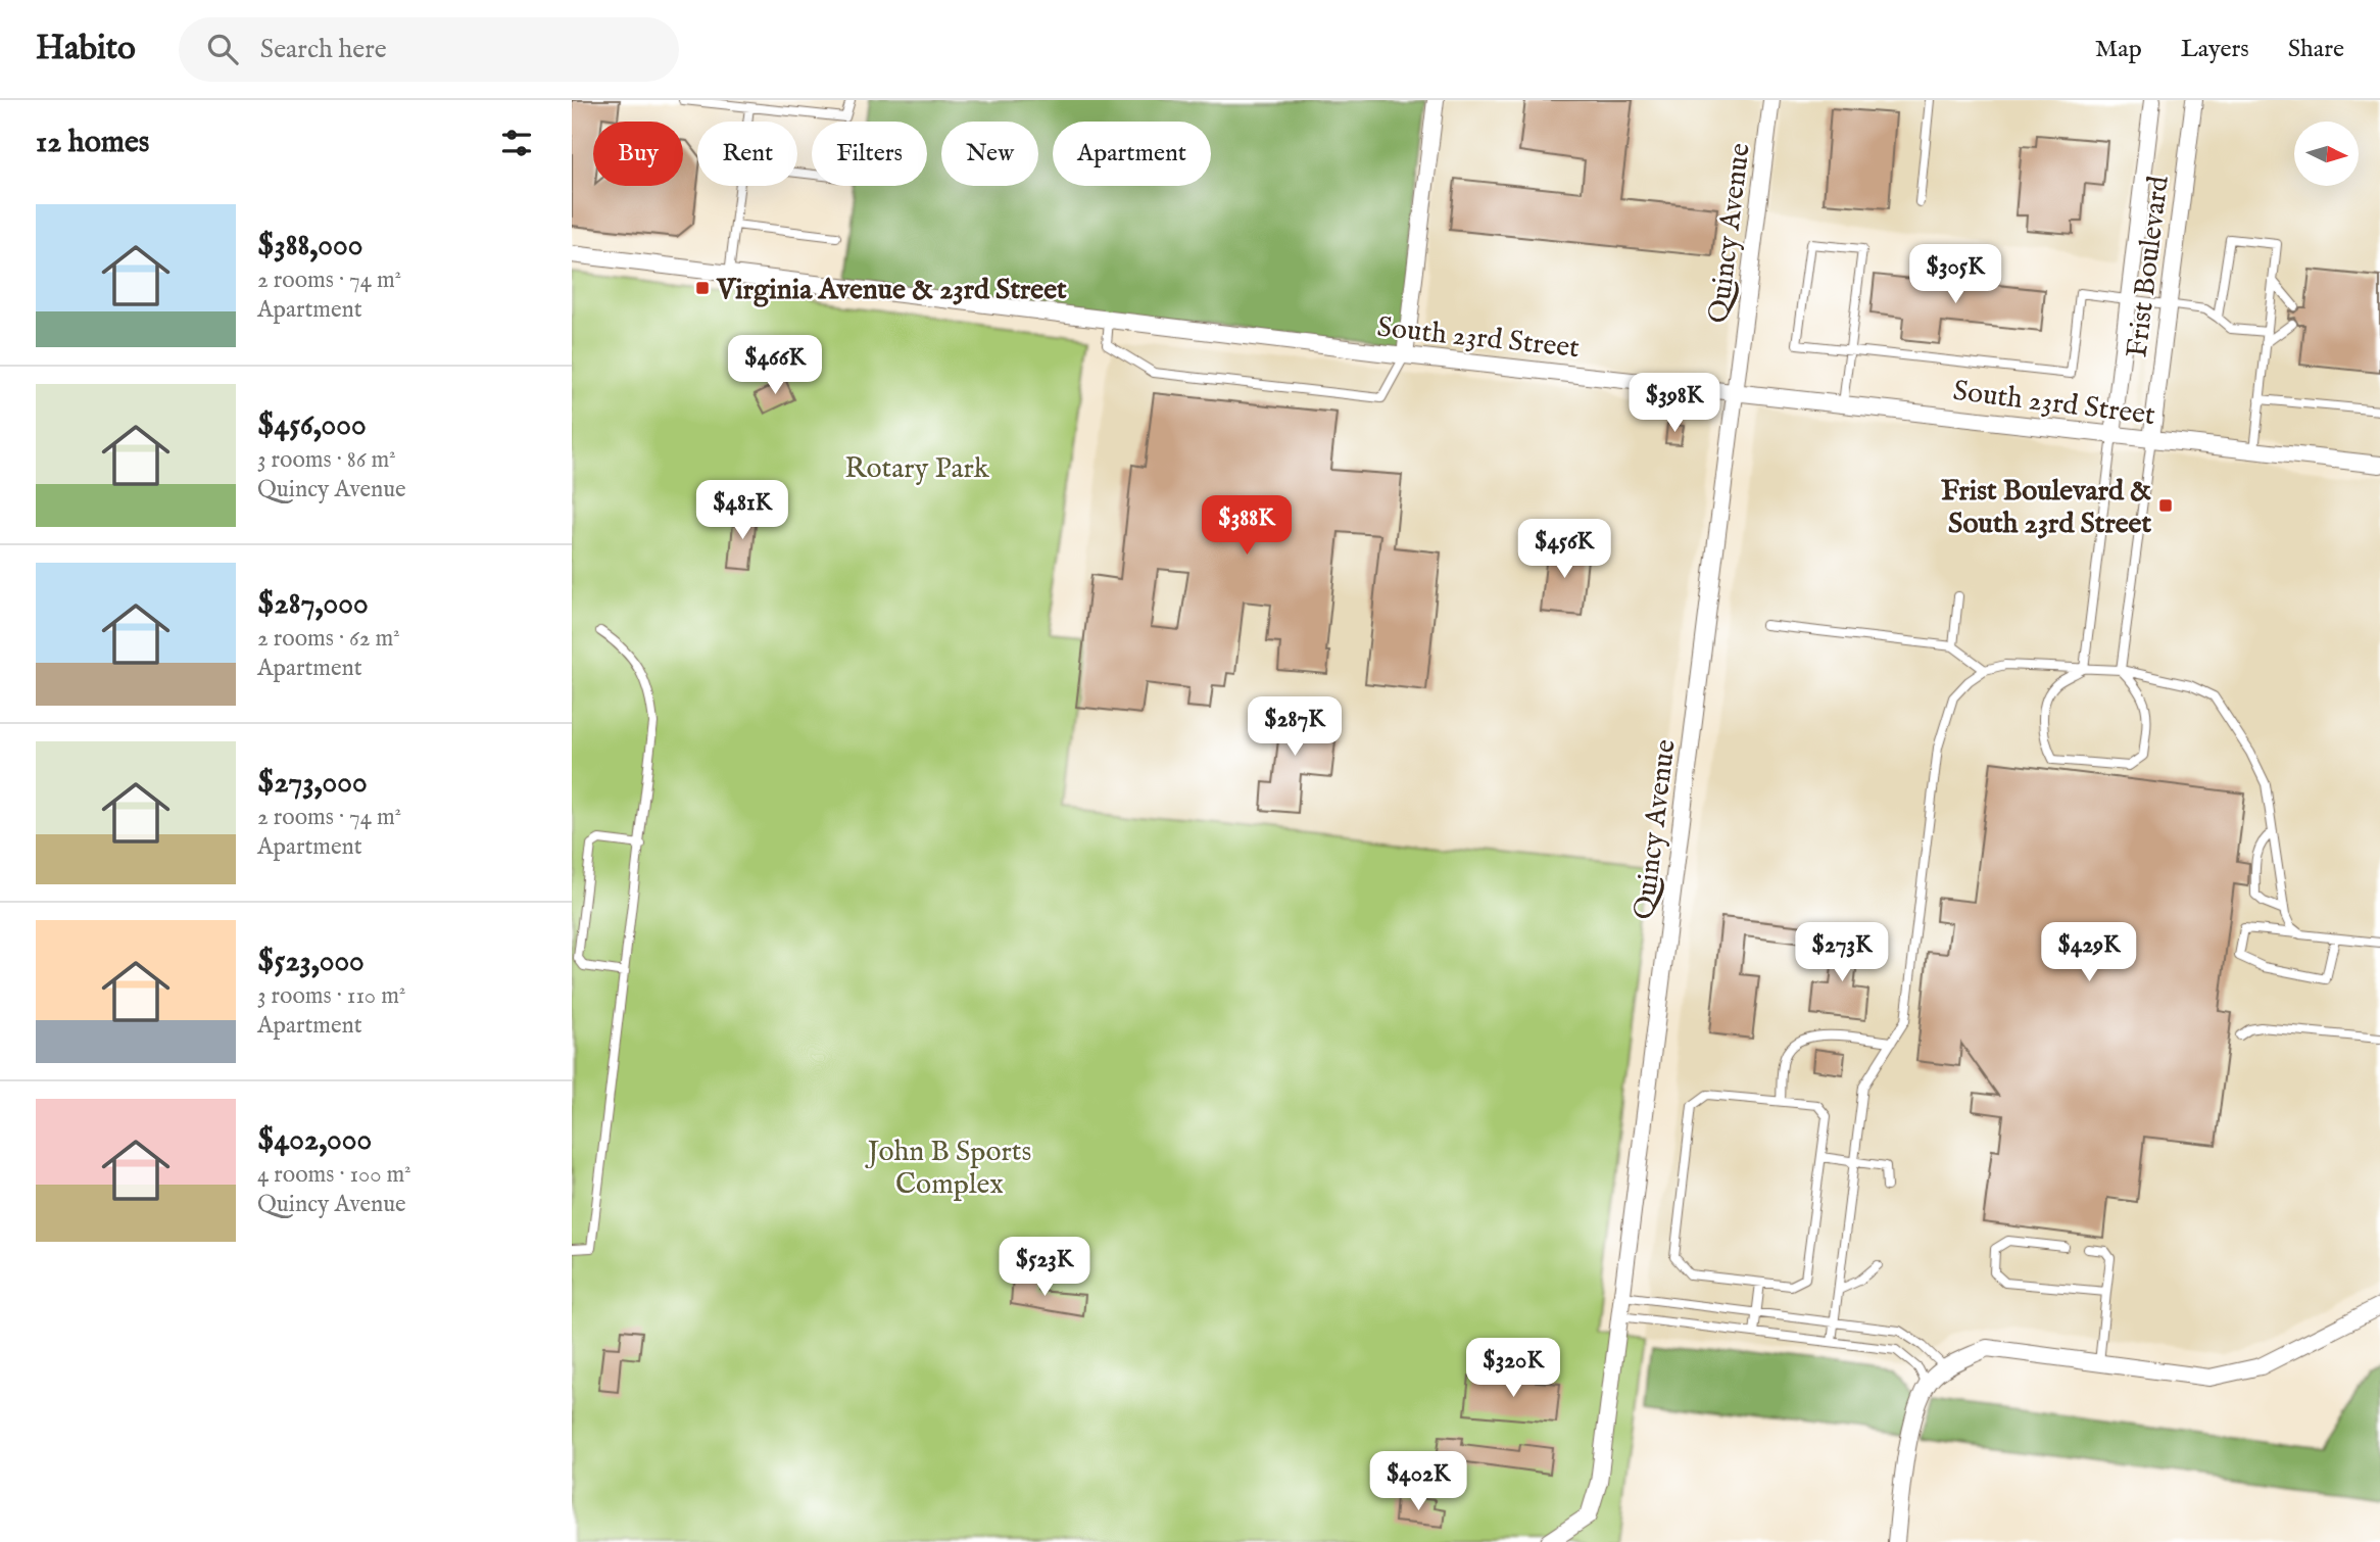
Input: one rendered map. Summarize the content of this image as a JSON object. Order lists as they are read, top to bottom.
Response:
{
  "streets": {
    "street": ["Quincy Avenue", "Frist Boulevard", "South 23rd Street"]
  },
  "crossings": [
    ["Quincy Avenue", "South 23rd Street"],
    ["Frist Boulevard", "South 23rd Street"]
  ],
  "parks": ["Rotary Park", "John B Sports Complex"],
  "places": {
    "transit": ["Virginia Avenue & 23rd Street", "Frist Boulevard & South 23rd Street"]
  },
  "north": "right",
  "page": {
    "header": "Habito",
    "search": "Search here",
    "nav": ["Map", "Layers", "Share"],
    "heading": "12 homes",
    "chip": [
      "Buy",
      "Rent",
      "Filters",
      "New",
      "Apartment"
    ],
    "list": [
      {
        "name": "$388,000",
        "note": "2 rooms · 74 m² · Apartment"
      },
      {
        "name": "$456,000",
        "note": "3 rooms · 86 m² · Quincy Avenue"
      },
      {
        "name": "$287,000",
        "note": "2 rooms · 62 m² · Apartment"
      },
      {
        "name": "$273,000",
        "note": "2 rooms · 74 m² · Apartment"
      },
      {
        "name": "$523,000",
        "note": "3 rooms · 110 m² · Apartment"
      },
      {
        "name": "$402,000",
        "note": "4 rooms · 100 m² · Quincy Avenue"
      }
    ],
    "price": [
      "$305K",
      "$466K",
      "$398K",
      "$481K",
      "$388K",
      "$456K",
      "$287K",
      "$273K",
      "$429K",
      "$523K",
      "$320K",
      "$402K"
    ]
  }
}
